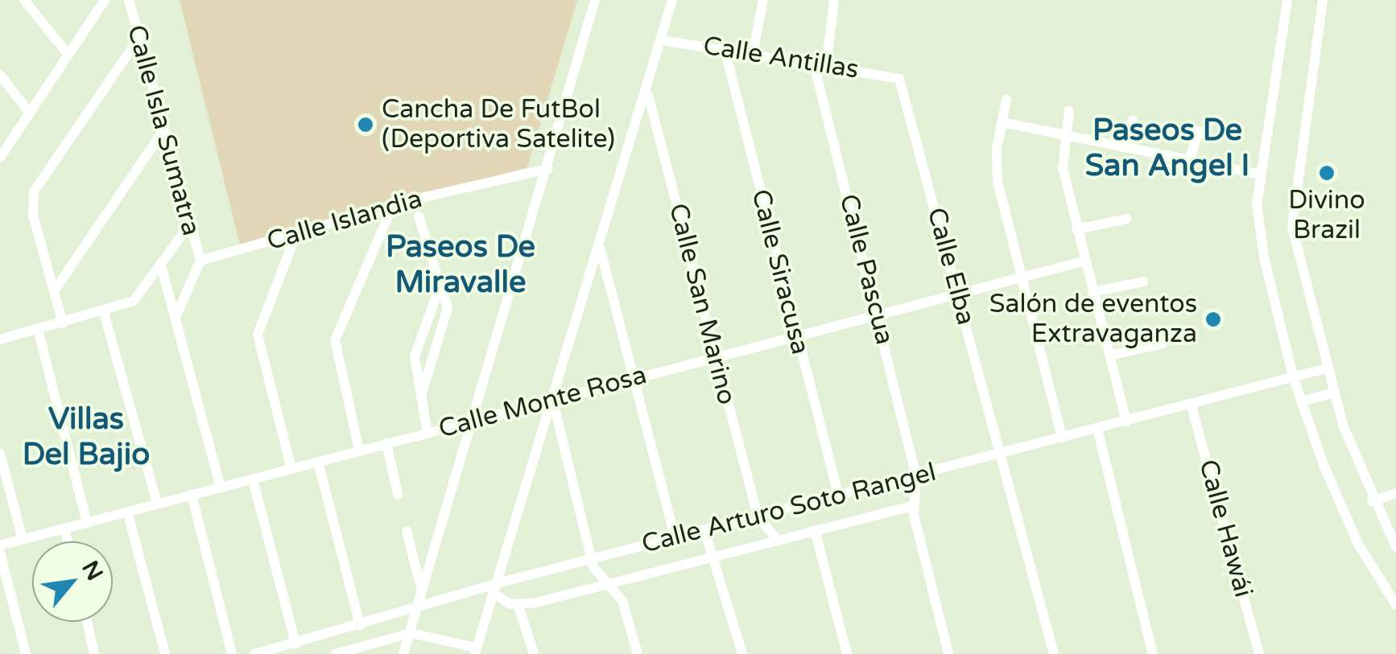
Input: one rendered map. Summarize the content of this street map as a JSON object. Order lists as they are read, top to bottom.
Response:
{
  "streets": {
    "street": [
      "Calle Antillas",
      "Calle Isla Sumatra",
      "Calle Islandia",
      "Calle Elba",
      "Calle Pascua",
      "Calle Siracusa",
      "Calle San Marino",
      "Calle Monte Rosa",
      "Calle Arturo Soto Rangel",
      "Calle Hawái"
    ]
  },
  "crossings": [
    ["Calle Antillas", "Calle Elba"],
    ["Calle Antillas", "Calle Pascua"],
    ["Calle Antillas", "Calle Siracusa"],
    ["Calle Isla Sumatra", "Calle Islandia"],
    ["Calle Isla Sumatra", "Calle Monte Rosa"],
    ["Calle Elba", "Calle Monte Rosa"],
    ["Calle Elba", "Calle Arturo Soto Rangel"],
    ["Calle Pascua", "Calle Monte Rosa"],
    ["Calle Pascua", "Calle Arturo Soto Rangel"],
    ["Calle Siracusa", "Calle Monte Rosa"],
    ["Calle Siracusa", "Calle Arturo Soto Rangel"],
    ["Calle San Marino", "Calle Monte Rosa"],
    ["Calle San Marino", "Calle Arturo Soto Rangel"],
    ["Calle Arturo Soto Rangel", "Calle Hawái"]
  ],
  "districts": ["Paseos De San Angel I", "Paseos De Miravalle", "Villas Del Bajio"],
  "places": ["Cancha De FutBol (Deportiva Satelite)", "Divino Brazil", "Salón de eventos Extravaganza"],
  "north": "top right"
}
